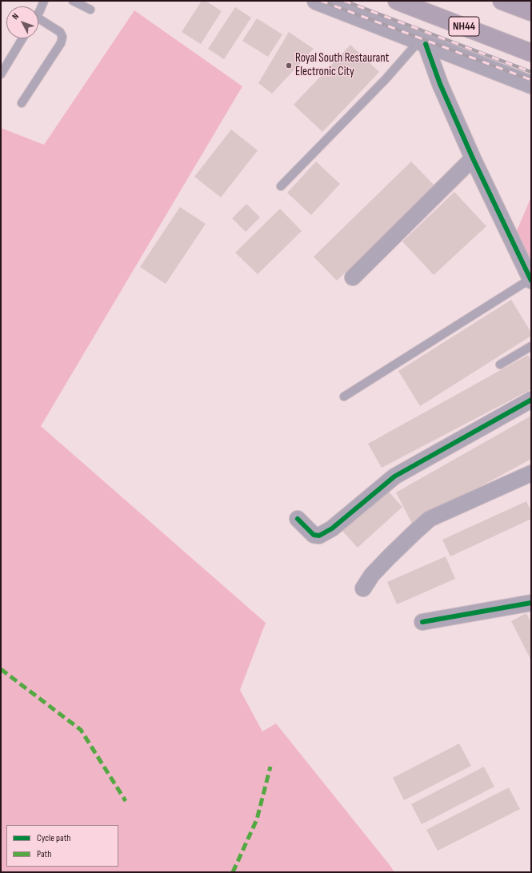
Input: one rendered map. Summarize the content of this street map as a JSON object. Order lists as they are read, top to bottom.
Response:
{
  "streets": {
    "highway": ["NH44"]
  },
  "places": ["Royal South Restaurant Electronic City"],
  "legend": ["Cycle path", "Path"],
  "north": "top left"
}
